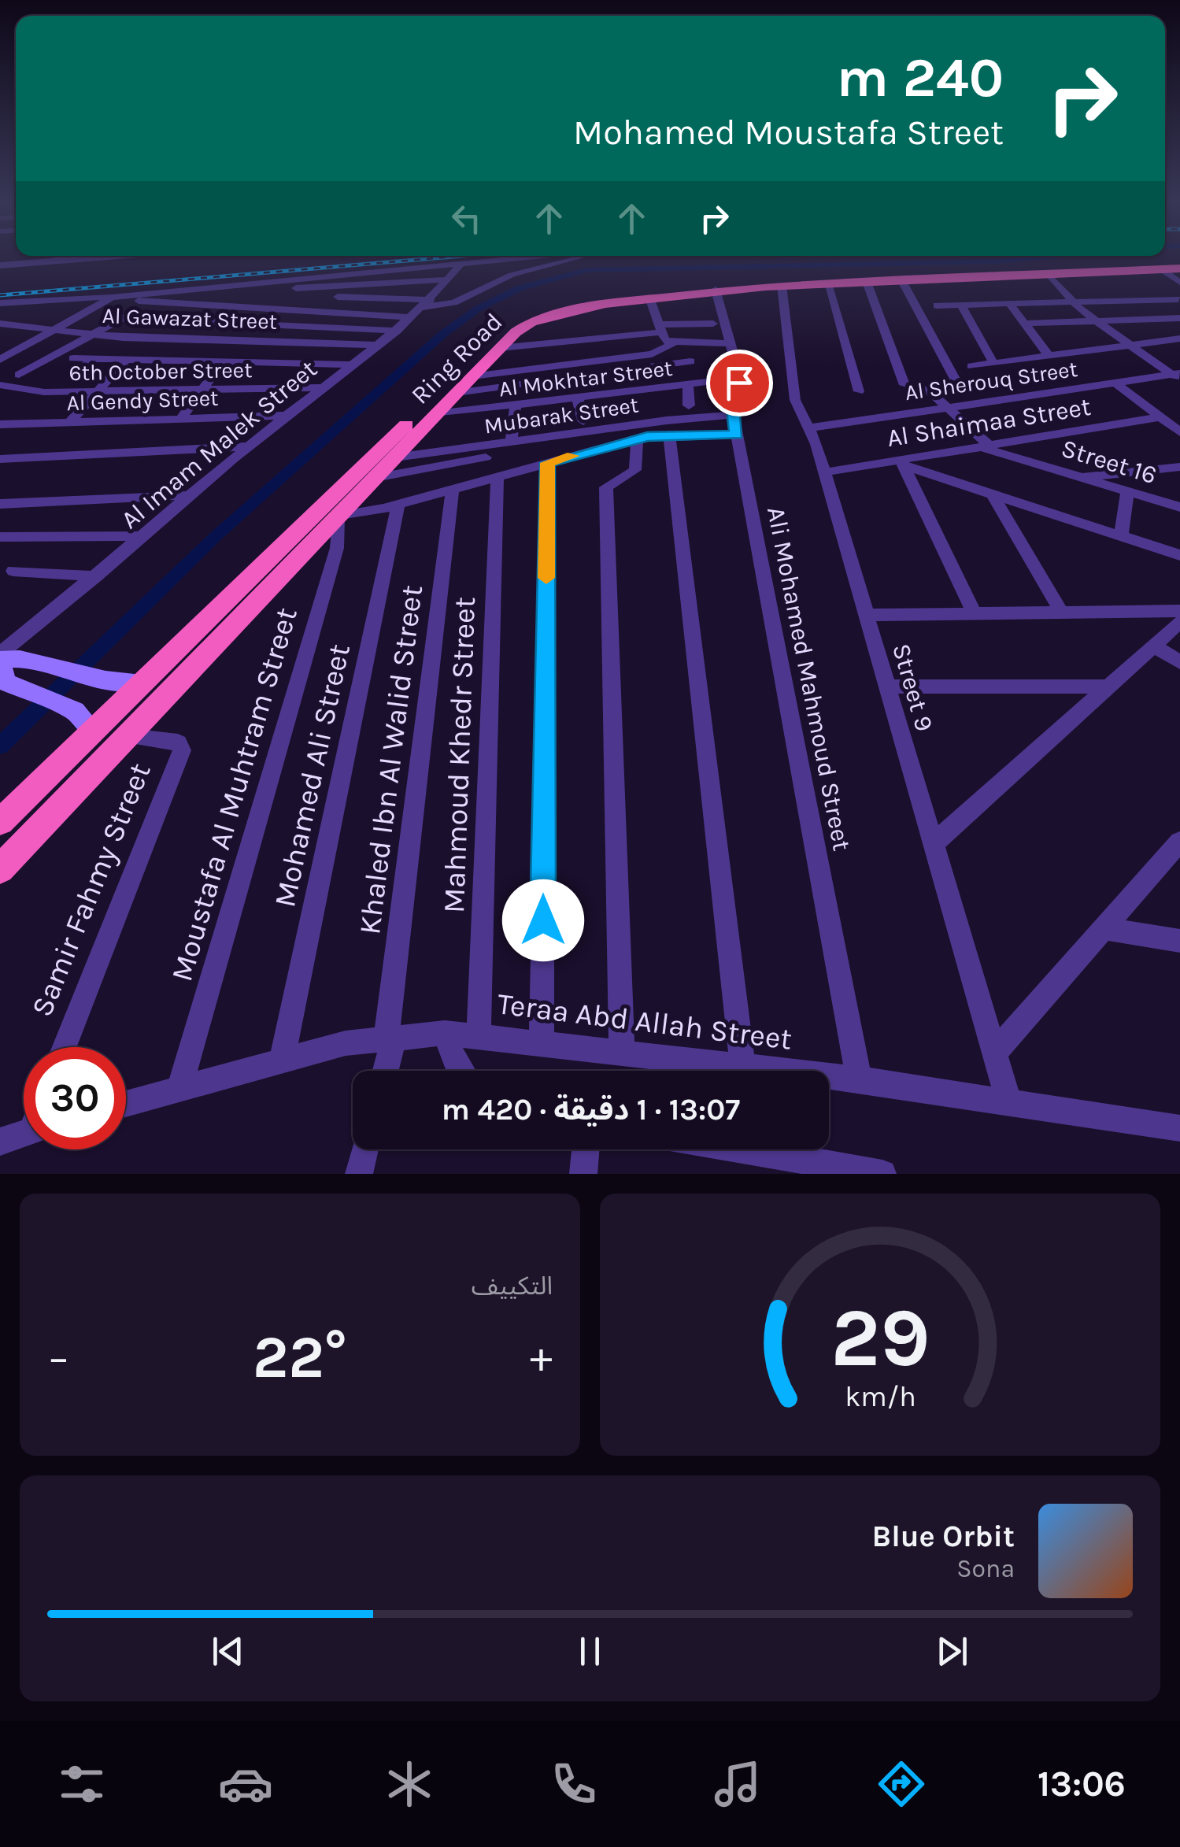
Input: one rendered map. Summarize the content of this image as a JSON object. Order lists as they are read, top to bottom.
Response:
{
  "streets": {
    "highway": ["Ring Road"],
    "street": [
      "Al Gawazat Street",
      "6th October Street",
      "Al Mokhtar Street",
      "Al Sherouq Street",
      "Al Gendy Street",
      "Mubarak Street",
      "Al Shaimaa Street",
      "Al Imam Malek Street",
      "Street 16",
      "Ali Mohamed Mahmoud Street",
      "Street 9",
      "Mahmoud Khedr Street",
      "Khaled Ibn Al Walid Street",
      "Mohamed Ali Street",
      "Moustafa Al Muhtram Street",
      "Samir Fahmy Street",
      "Teraa Abd Allah Street"
    ]
  },
  "crossings": [
    ["Al Gawazat Street", "Al Imam Malek Street"],
    ["Ring Road", "Al Mokhtar Street"],
    ["Ring Road", "Mubarak Street"],
    ["Ring Road", "Ali Mohamed Mahmoud Street"],
    ["Ring Road", "Street 9"],
    ["Ring Road", "Moustafa Al Muhtram Street"],
    ["Ring Road", "Samir Fahmy Street"],
    ["6th October Street", "Al Imam Malek Street"],
    ["Al Mokhtar Street", "Ali Mohamed Mahmoud Street"],
    ["Al Sherouq Street", "Street 9"],
    ["Al Gendy Street", "Al Imam Malek Street"],
    ["Mubarak Street", "Ali Mohamed Mahmoud Street"],
    ["Al Shaimaa Street", "Street 16"],
    ["Al Shaimaa Street", "Street 9"],
    ["Ali Mohamed Mahmoud Street", "Teraa Abd Allah Street"],
    ["Street 9", "Teraa Abd Allah Street"],
    ["Mahmoud Khedr Street", "Teraa Abd Allah Street"],
    ["Khaled Ibn Al Walid Street", "Teraa Abd Allah Street"],
    ["Mohamed Ali Street", "Teraa Abd Allah Street"],
    ["Moustafa Al Muhtram Street", "Teraa Abd Allah Street"]
  ],
  "page": {
    "turn": ["240 m", "Mohamed Moustafa Street"],
    "limit": "30",
    "trip": "13:07 · 1 دقيقة · 420 m",
    "tile": "التكييف",
    "heat": ["−", "22°", "+"],
    "song": ["Blue Orbit", "Sona"],
    "tabs": "13:06",
    "gauge": ["29", "km/h"]
  }
}
